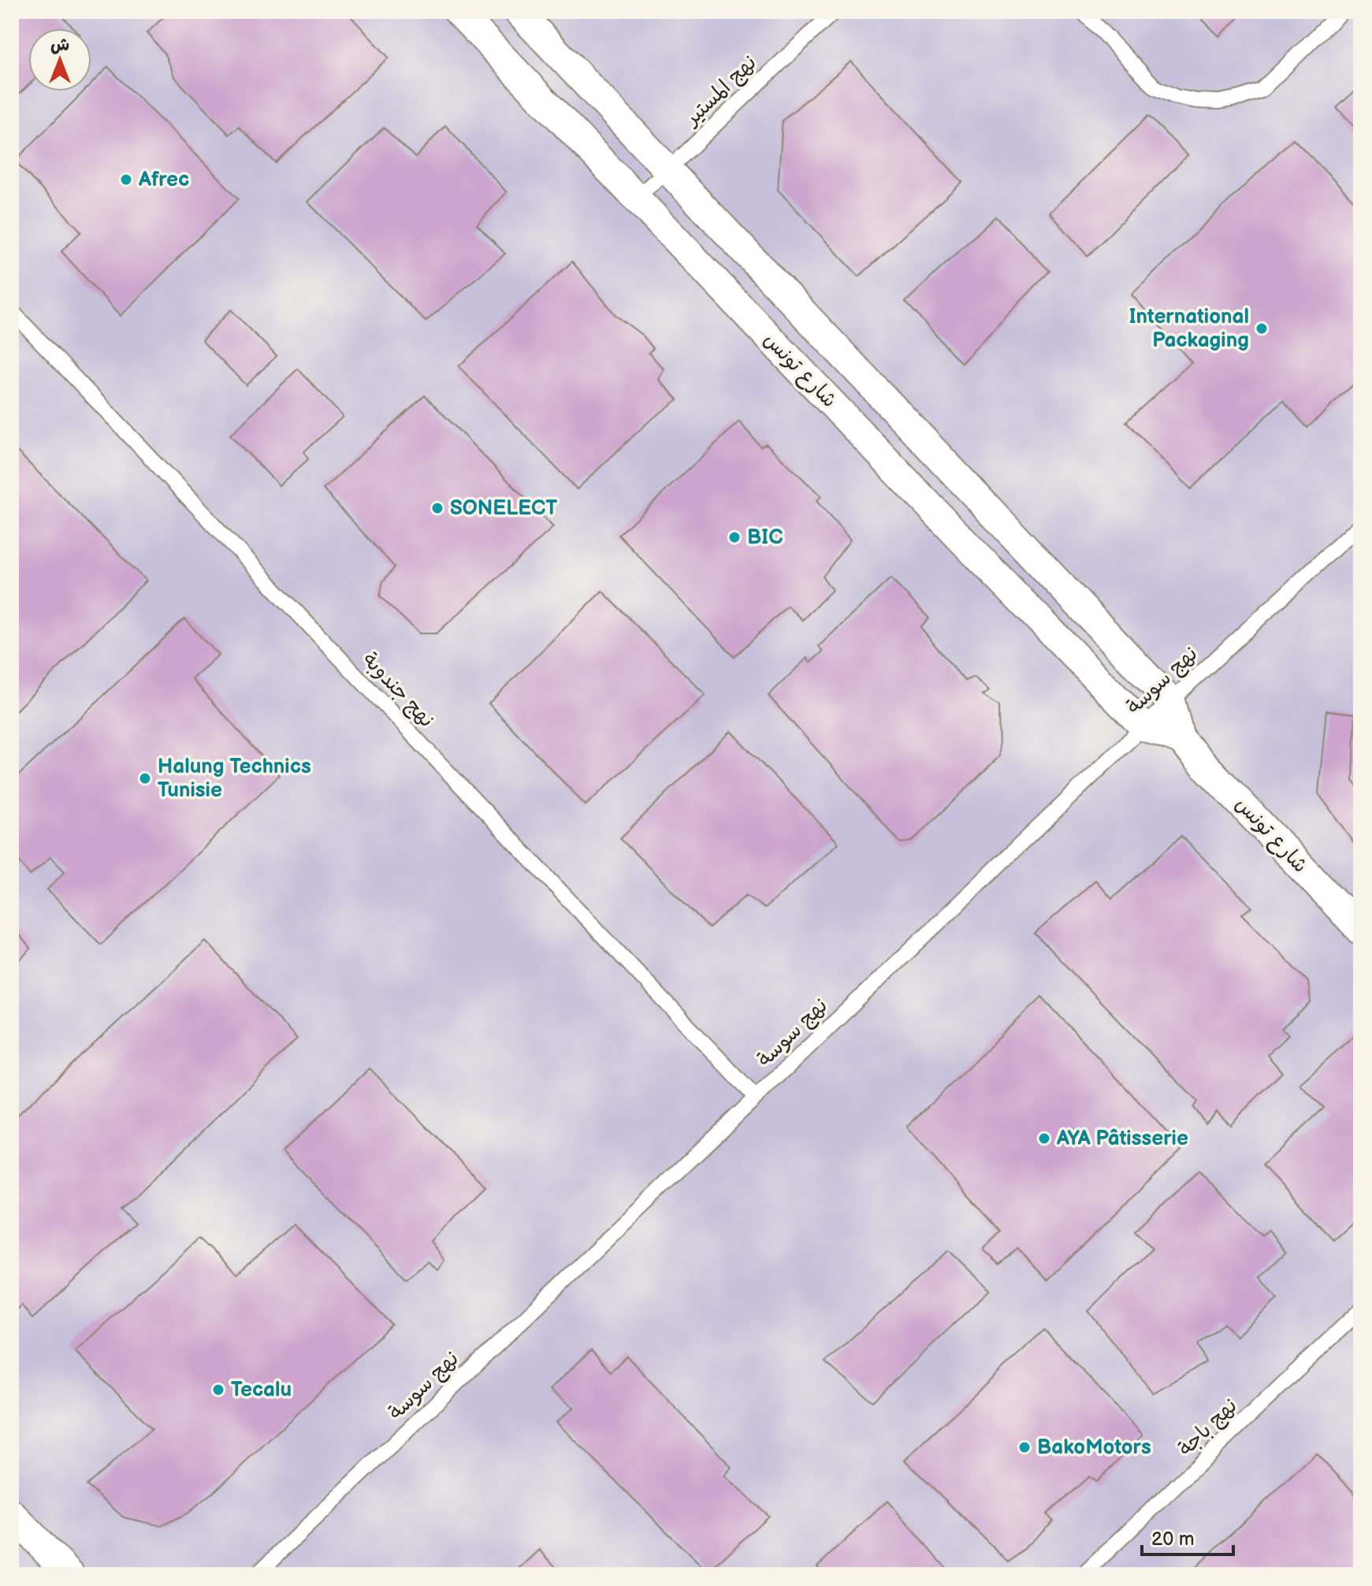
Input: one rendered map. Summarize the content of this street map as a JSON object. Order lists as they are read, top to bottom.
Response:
{
  "streets": {
    "street": ["شارع تونس"],
    "lane": [
      "نهج المستير",
      "نهج سوسة",
      "نهج جندوبة",
      "نهج باجة"
    ]
  },
  "crossings": [
    ["نهج المستير", "شارع تونس"],
    ["شارع تونس", "نهج سوسة"],
    ["نهج سوسة", "نهج جندوبة"]
  ],
  "places": [
    "Afrec",
    "International Packaging",
    "SONELECT",
    "BIC",
    "Halung Technics Tunisie",
    "AYA Pâtisserie",
    "Tecalu",
    "BakoMotors"
  ],
  "scale_bar": "20 m",
  "north": "top"
}
